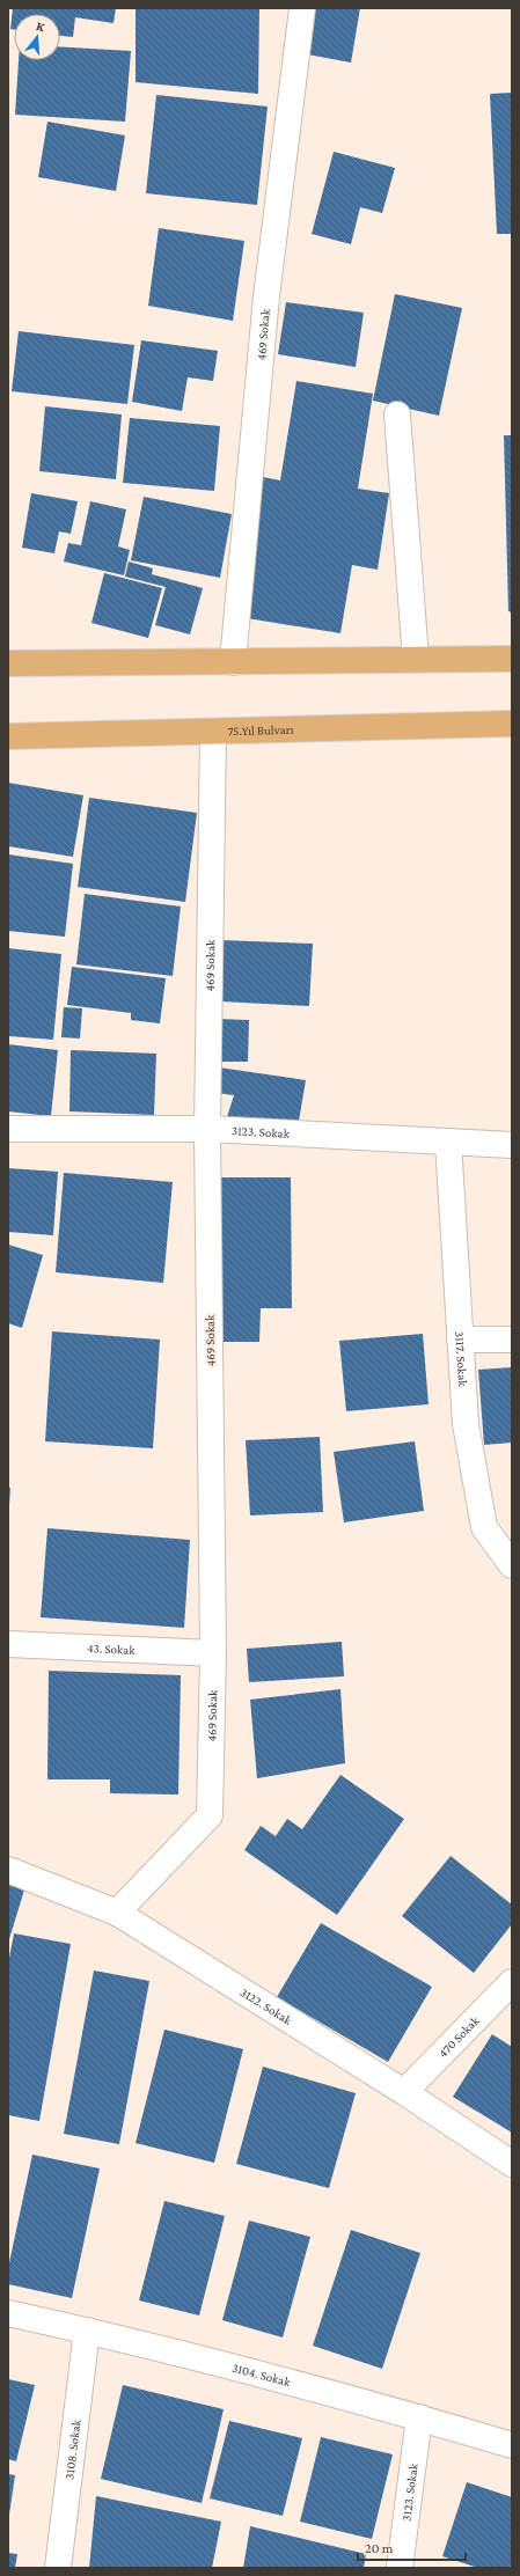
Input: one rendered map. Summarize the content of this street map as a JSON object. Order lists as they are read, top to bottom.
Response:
{
  "streets": {
    "main road": ["75.Yıl Bulvarı"],
    "street": [
      "469 Sokak",
      "3123. Sokak",
      "3117. Sokak",
      "43. Sokak",
      "3122. Sokak",
      "470 Sokak",
      "3104. Sokak",
      "3108. Sokak"
    ]
  },
  "crossings": [
    ["469 Sokak", "75.Yıl Bulvarı"],
    ["469 Sokak", "3123. Sokak"],
    ["469 Sokak", "43. Sokak"],
    ["469 Sokak", "3122. Sokak"],
    ["3123. Sokak", "3117. Sokak"],
    ["3123. Sokak", "3104. Sokak"],
    ["3122. Sokak", "470 Sokak"],
    ["3104. Sokak", "3108. Sokak"]
  ],
  "scale_bar": "20 m",
  "north": "top"
}
